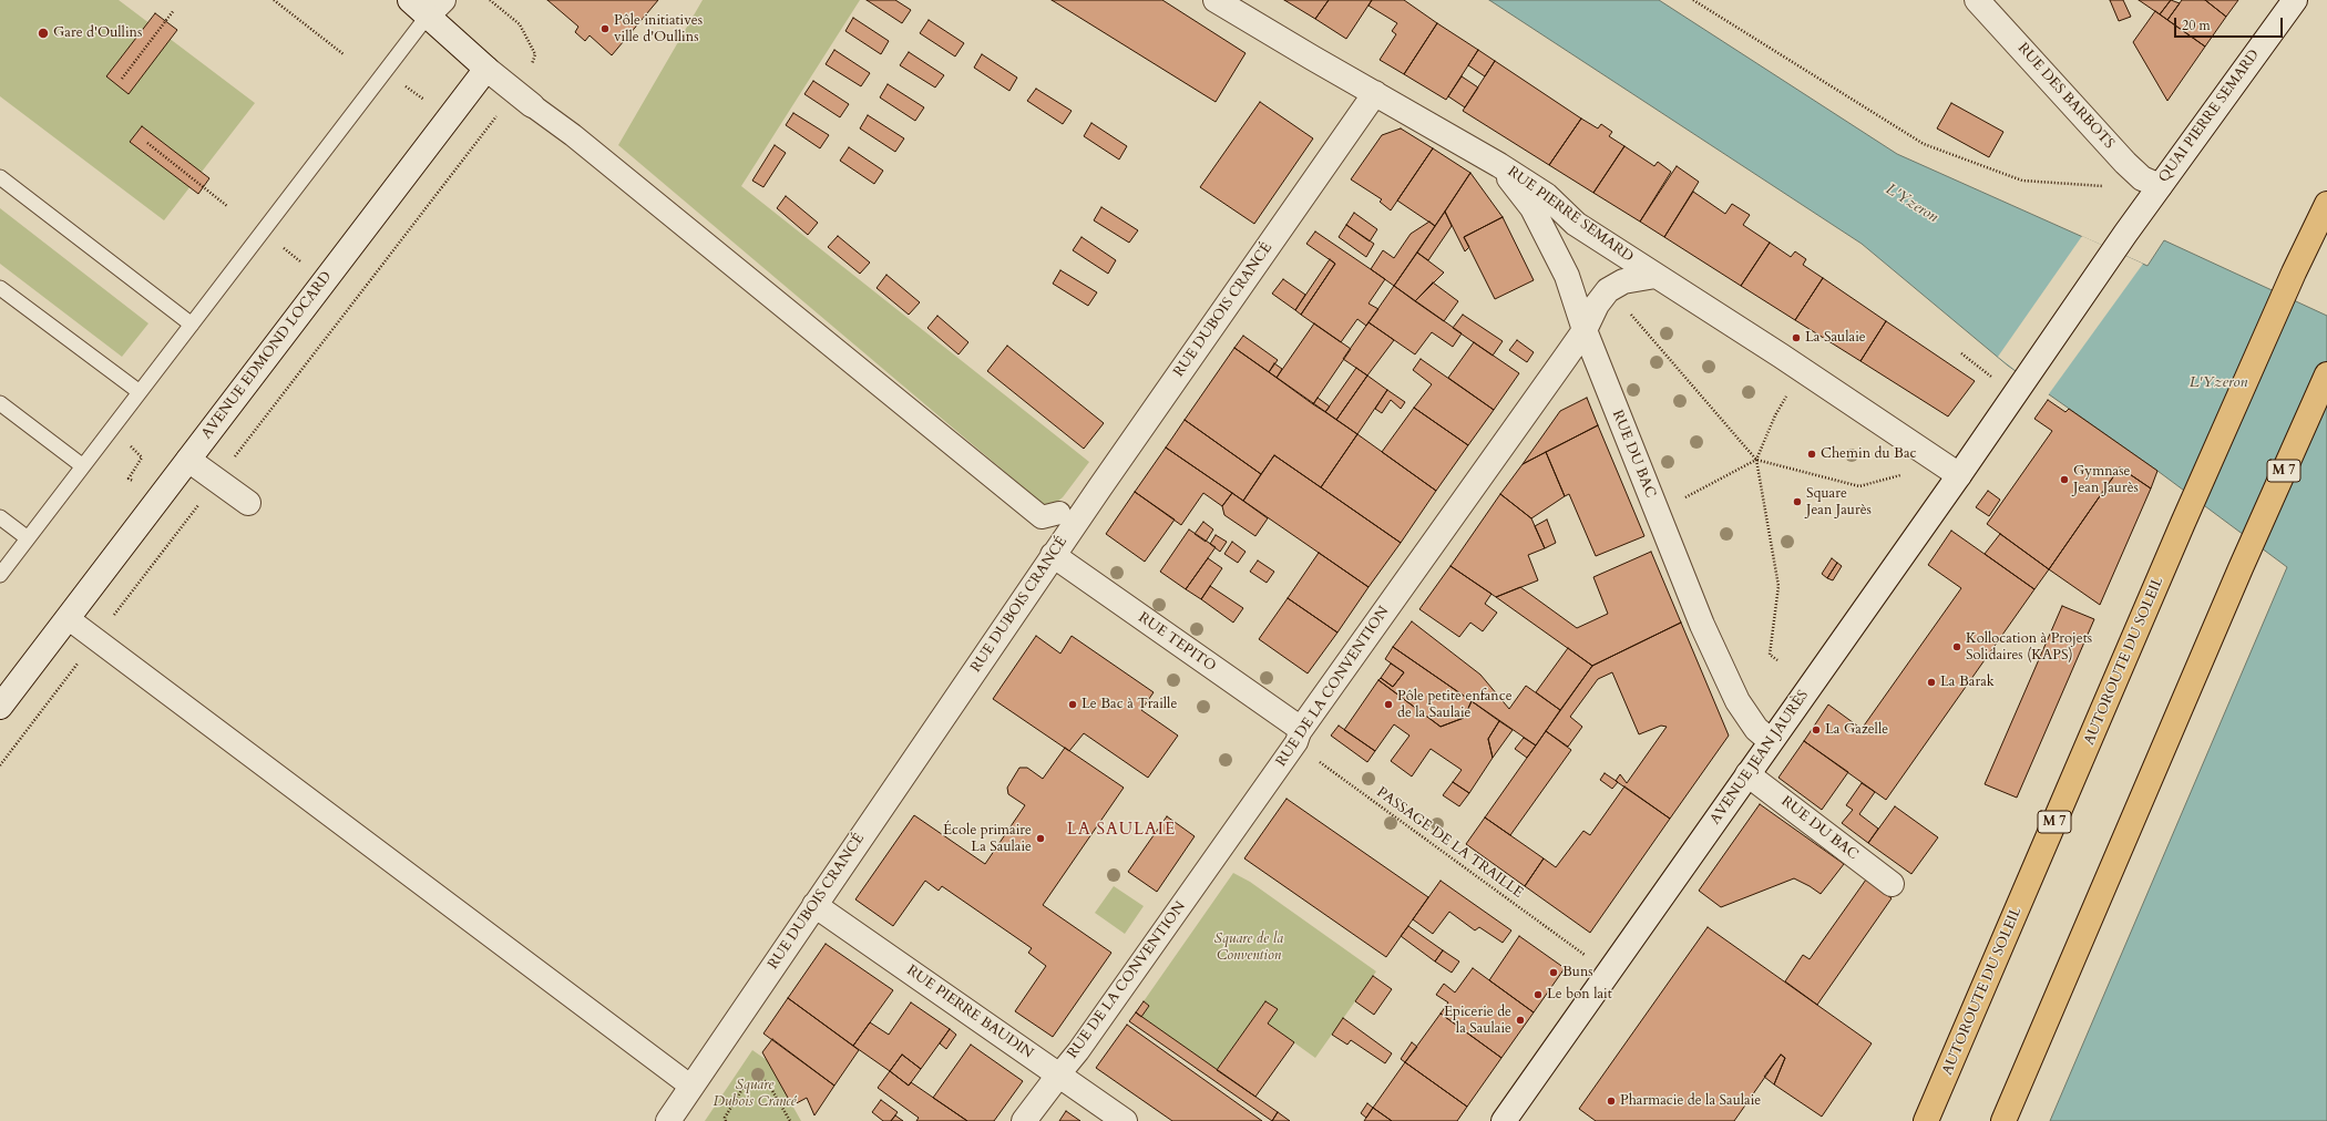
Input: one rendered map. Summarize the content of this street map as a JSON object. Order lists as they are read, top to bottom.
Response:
{
  "streets": {
    "highway": ["M 7", "AUTOROUTE DU SOLEIL"],
    "street": [
      "RUE DES BARBOTS",
      "QUAI PIERRE SEMARD",
      "RUE PIERRE SEMARD",
      "RUE DUBOIS CRANCÉ",
      "AVENUE EDMOND LOCARD",
      "RUE DU BAC",
      "RUE TEPITO",
      "RUE DE LA CONVENTION",
      "AVENUE JEAN JAURÈS",
      "RUE PIERRE BAUDIN"
    ],
    "path": ["PASSAGE DE LA TRAILLE"]
  },
  "crossings": [
    ["RUE DES BARBOTS", "QUAI PIERRE SEMARD"],
    ["QUAI PIERRE SEMARD", "AVENUE JEAN JAURÈS"],
    ["RUE PIERRE SEMARD", "RUE DUBOIS CRANCÉ"],
    ["RUE PIERRE SEMARD", "RUE DU BAC"],
    ["RUE PIERRE SEMARD", "RUE DE LA CONVENTION"],
    ["RUE PIERRE SEMARD", "AVENUE JEAN JAURÈS"],
    ["RUE DUBOIS CRANCÉ", "RUE TEPITO"],
    ["RUE DUBOIS CRANCÉ", "RUE PIERRE BAUDIN"],
    ["RUE DU BAC", "RUE DE LA CONVENTION"],
    ["RUE DU BAC", "AVENUE JEAN JAURÈS"],
    ["RUE TEPITO", "RUE DE LA CONVENTION"],
    ["RUE TEPITO", "PASSAGE DE LA TRAILLE"],
    ["RUE DE LA CONVENTION", "PASSAGE DE LA TRAILLE"],
    ["RUE DE LA CONVENTION", "RUE PIERRE BAUDIN"],
    ["AVENUE JEAN JAURÈS", "PASSAGE DE LA TRAILLE"]
  ],
  "districts": ["LA SAULAIE"],
  "water": ["L'Yzeron"],
  "parks": ["Square de la Convention", "Square Dubois Crancé"],
  "places": [
    "Pôle initiatives ville d'Oullins",
    "Gare d'Oullins",
    "La Saulaie",
    "Chemin du Bac",
    "Gymnase Jean Jaurès",
    "Square Jean Jaurès",
    "Kollocation à Projets Solidaires (KAPS)",
    "La Barak",
    "Le Bac à Traille",
    "Pôle petite enfance de la Saulaie",
    "La Gazelle",
    "École primaire La Saulaie",
    "Buns",
    "Le bon lait",
    "Epicerie de la Saulaie",
    "Pharmacie de la Saulaie"
  ],
  "scale_bar": "20 m"
}
